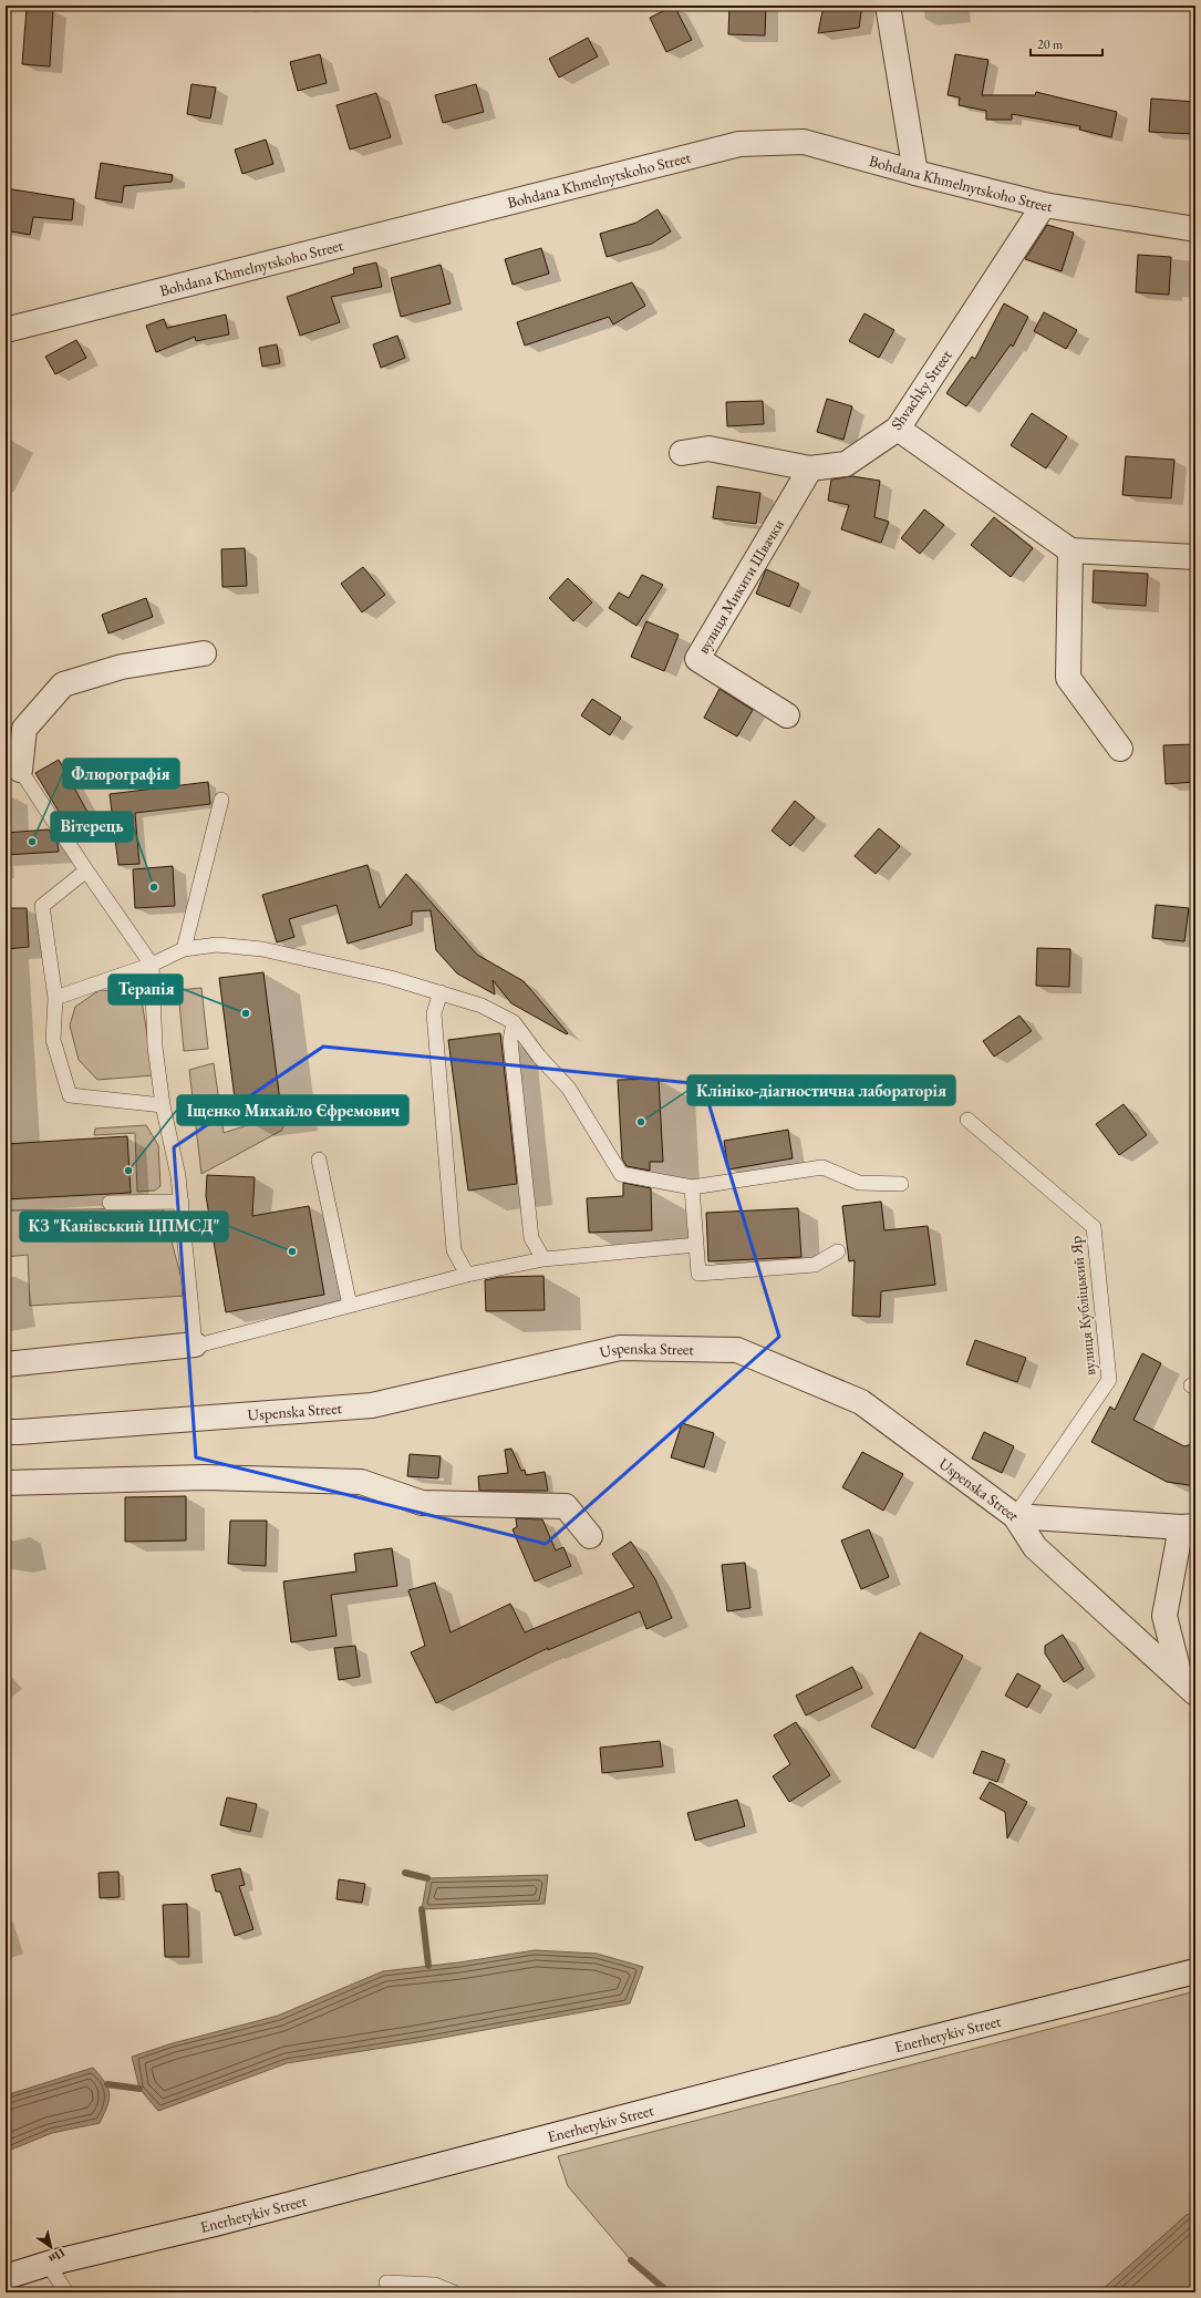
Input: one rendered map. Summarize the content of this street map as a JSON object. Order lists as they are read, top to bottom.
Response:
{
  "streets": {
    "street": [
      "Bohdana Khmelnytskoho Street",
      "Shvachky Street",
      "вулиця Микити Швачки",
      "Uspenska Street",
      "Enerhetykiv Street"
    ],
    "lane": ["вулиця Кубліцький Яр"]
  },
  "crossings": [
    ["Bohdana Khmelnytskoho Street", "Shvachky Street"],
    ["Shvachky Street", "вулиця Микити Швачки"],
    ["вулиця Кубліцький Яр", "Uspenska Street"]
  ],
  "places": [
    "Флюрографія",
    "Вітерець",
    "Терапія",
    "Клініко-діагностична лабораторія",
    "Іщенко Михайло Єфремович",
    "КЗ \"Канівський ЦПМСД\""
  ],
  "scale_bar": "20 m",
  "north": "bottom right"
}
